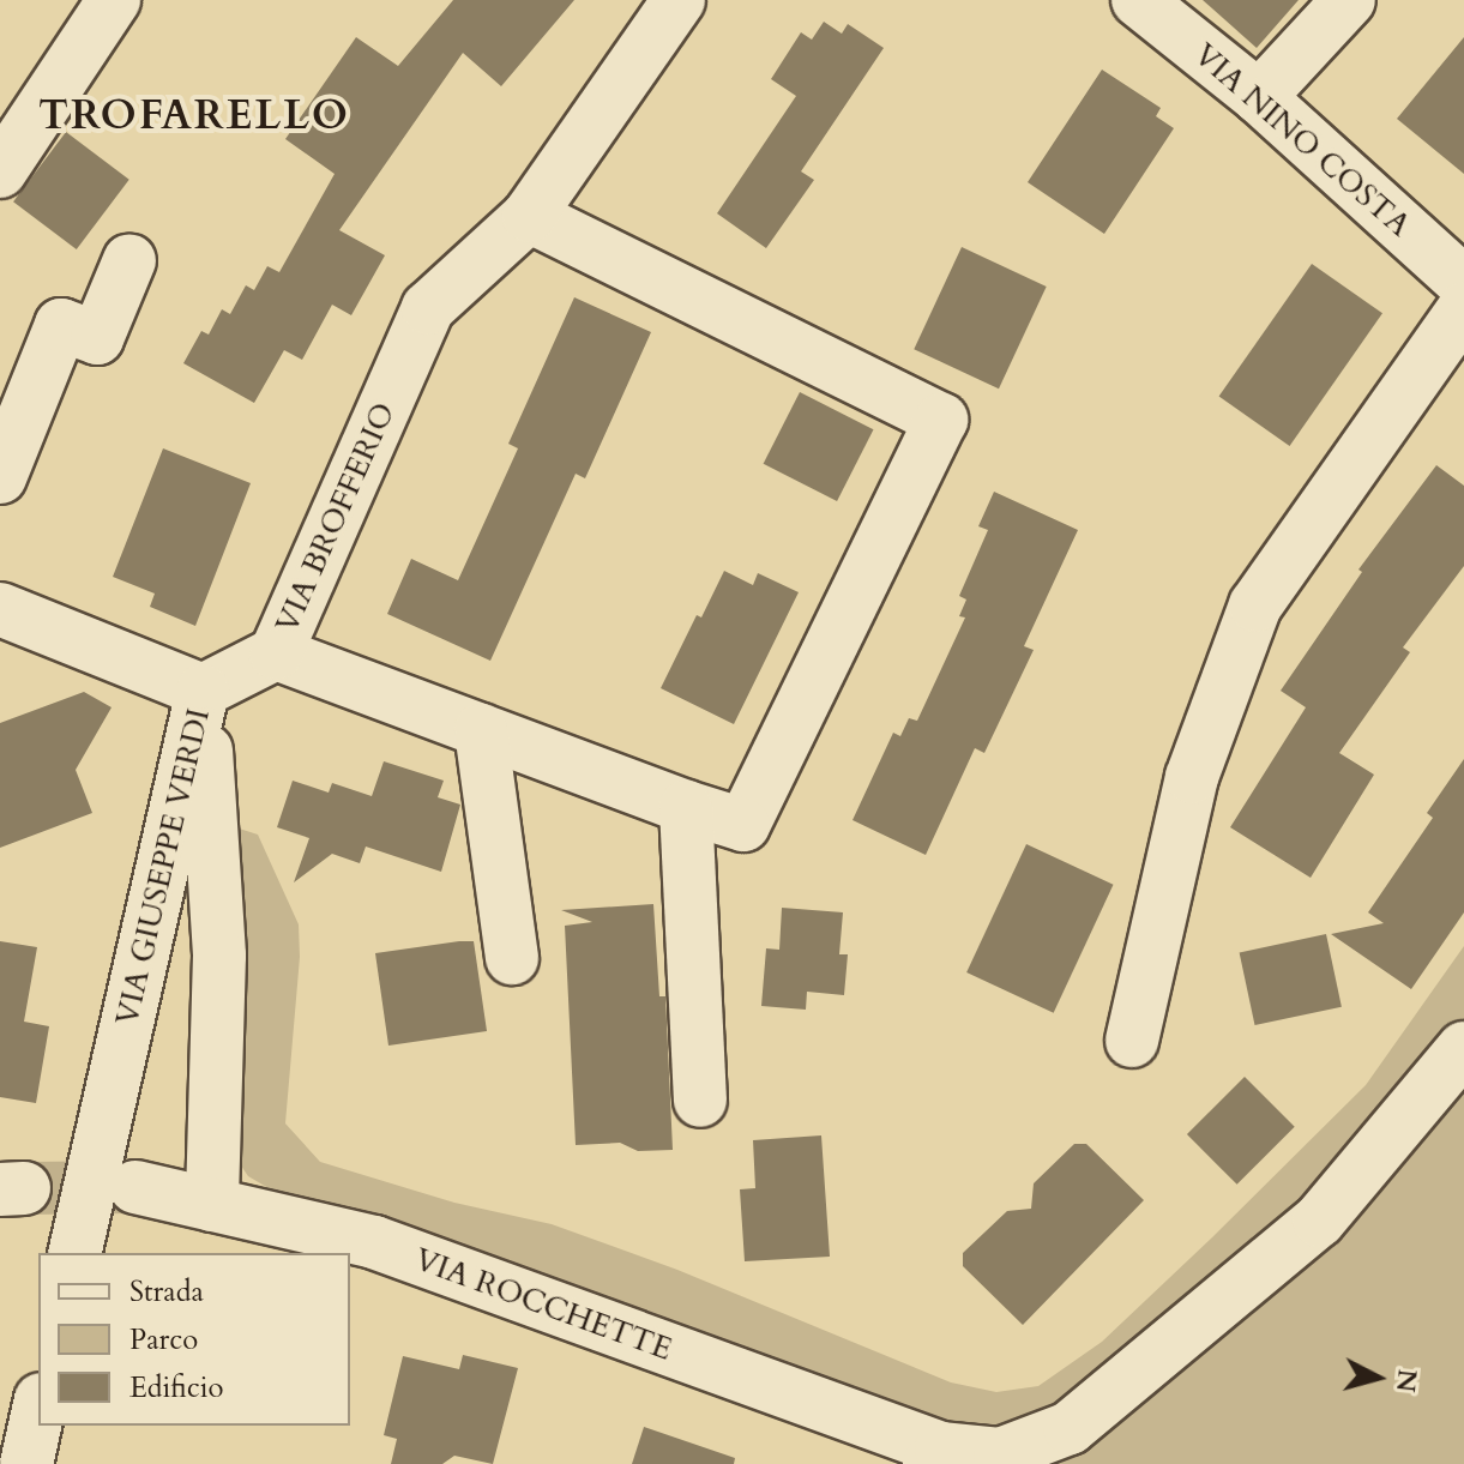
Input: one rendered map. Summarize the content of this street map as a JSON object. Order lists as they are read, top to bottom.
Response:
{
  "streets": {
    "street": [
      "VIA NINO COSTA",
      "VIA BROFFERIO",
      "VIA GIUSEPPE VERDI",
      "VIA ROCCHETTE"
    ]
  },
  "crossings": [
    ["VIA BROFFERIO", "VIA GIUSEPPE VERDI"]
  ],
  "districts": ["TROFARELLO"],
  "legend": ["Strada", "Parco", "Edificio"],
  "north": "right"
}
